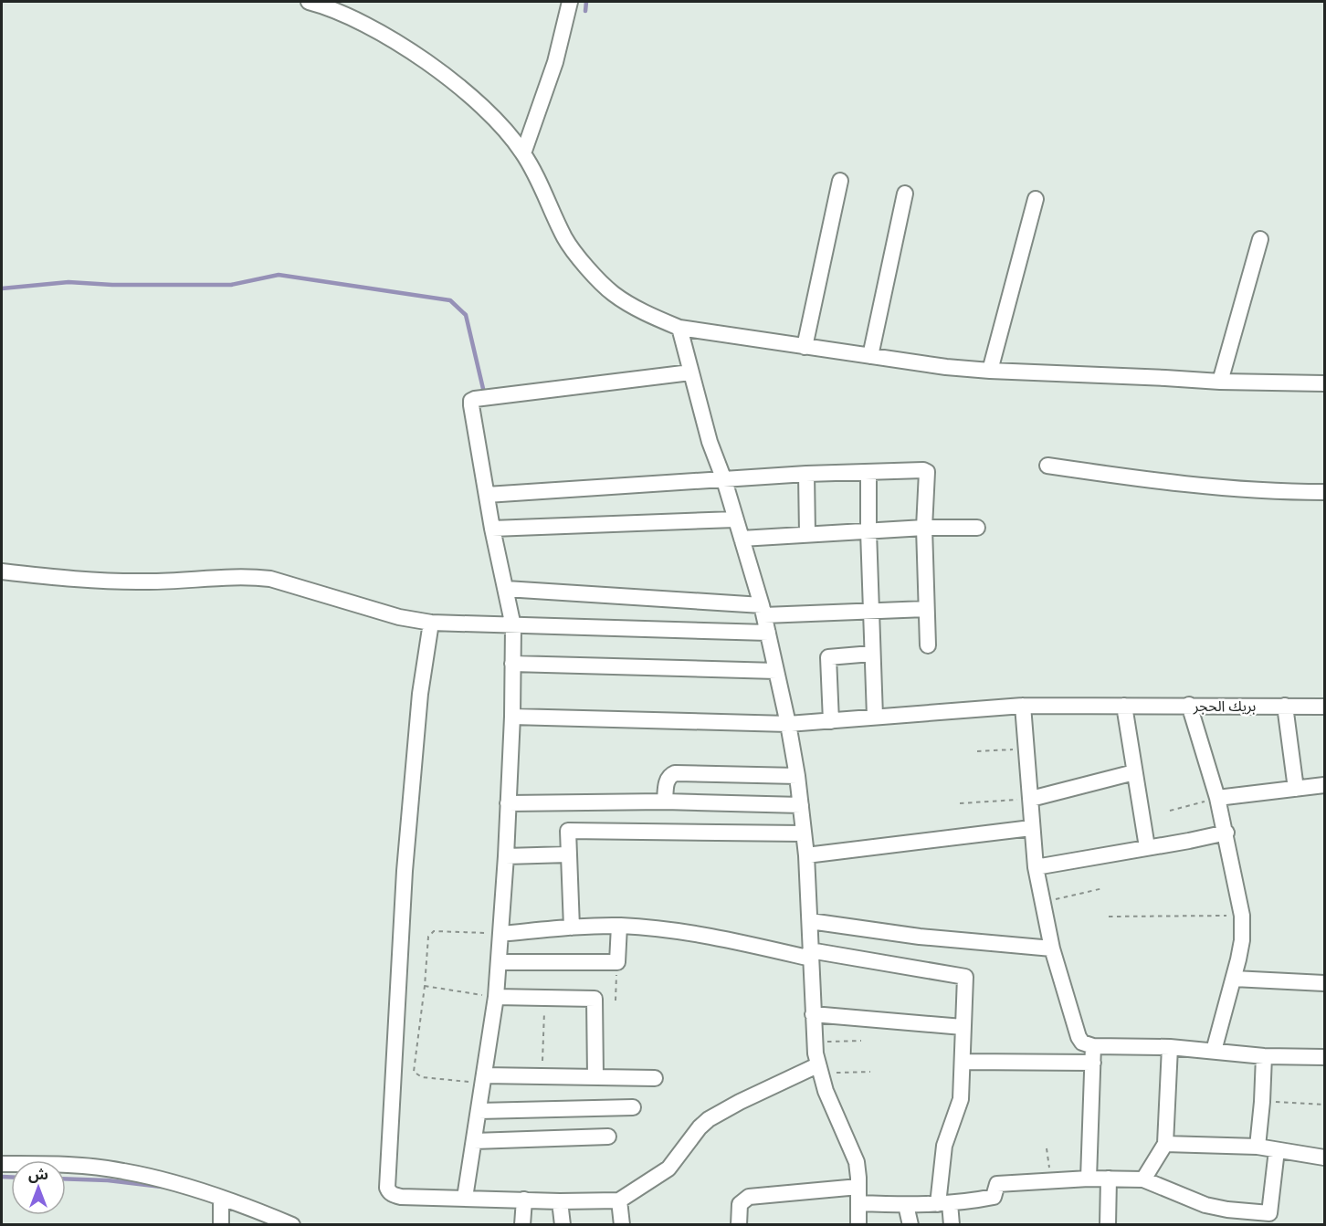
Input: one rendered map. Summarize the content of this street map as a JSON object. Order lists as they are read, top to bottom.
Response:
{
  "streets": {
    "street": ["بريك الحجر"]
  },
  "north": "top"
}
